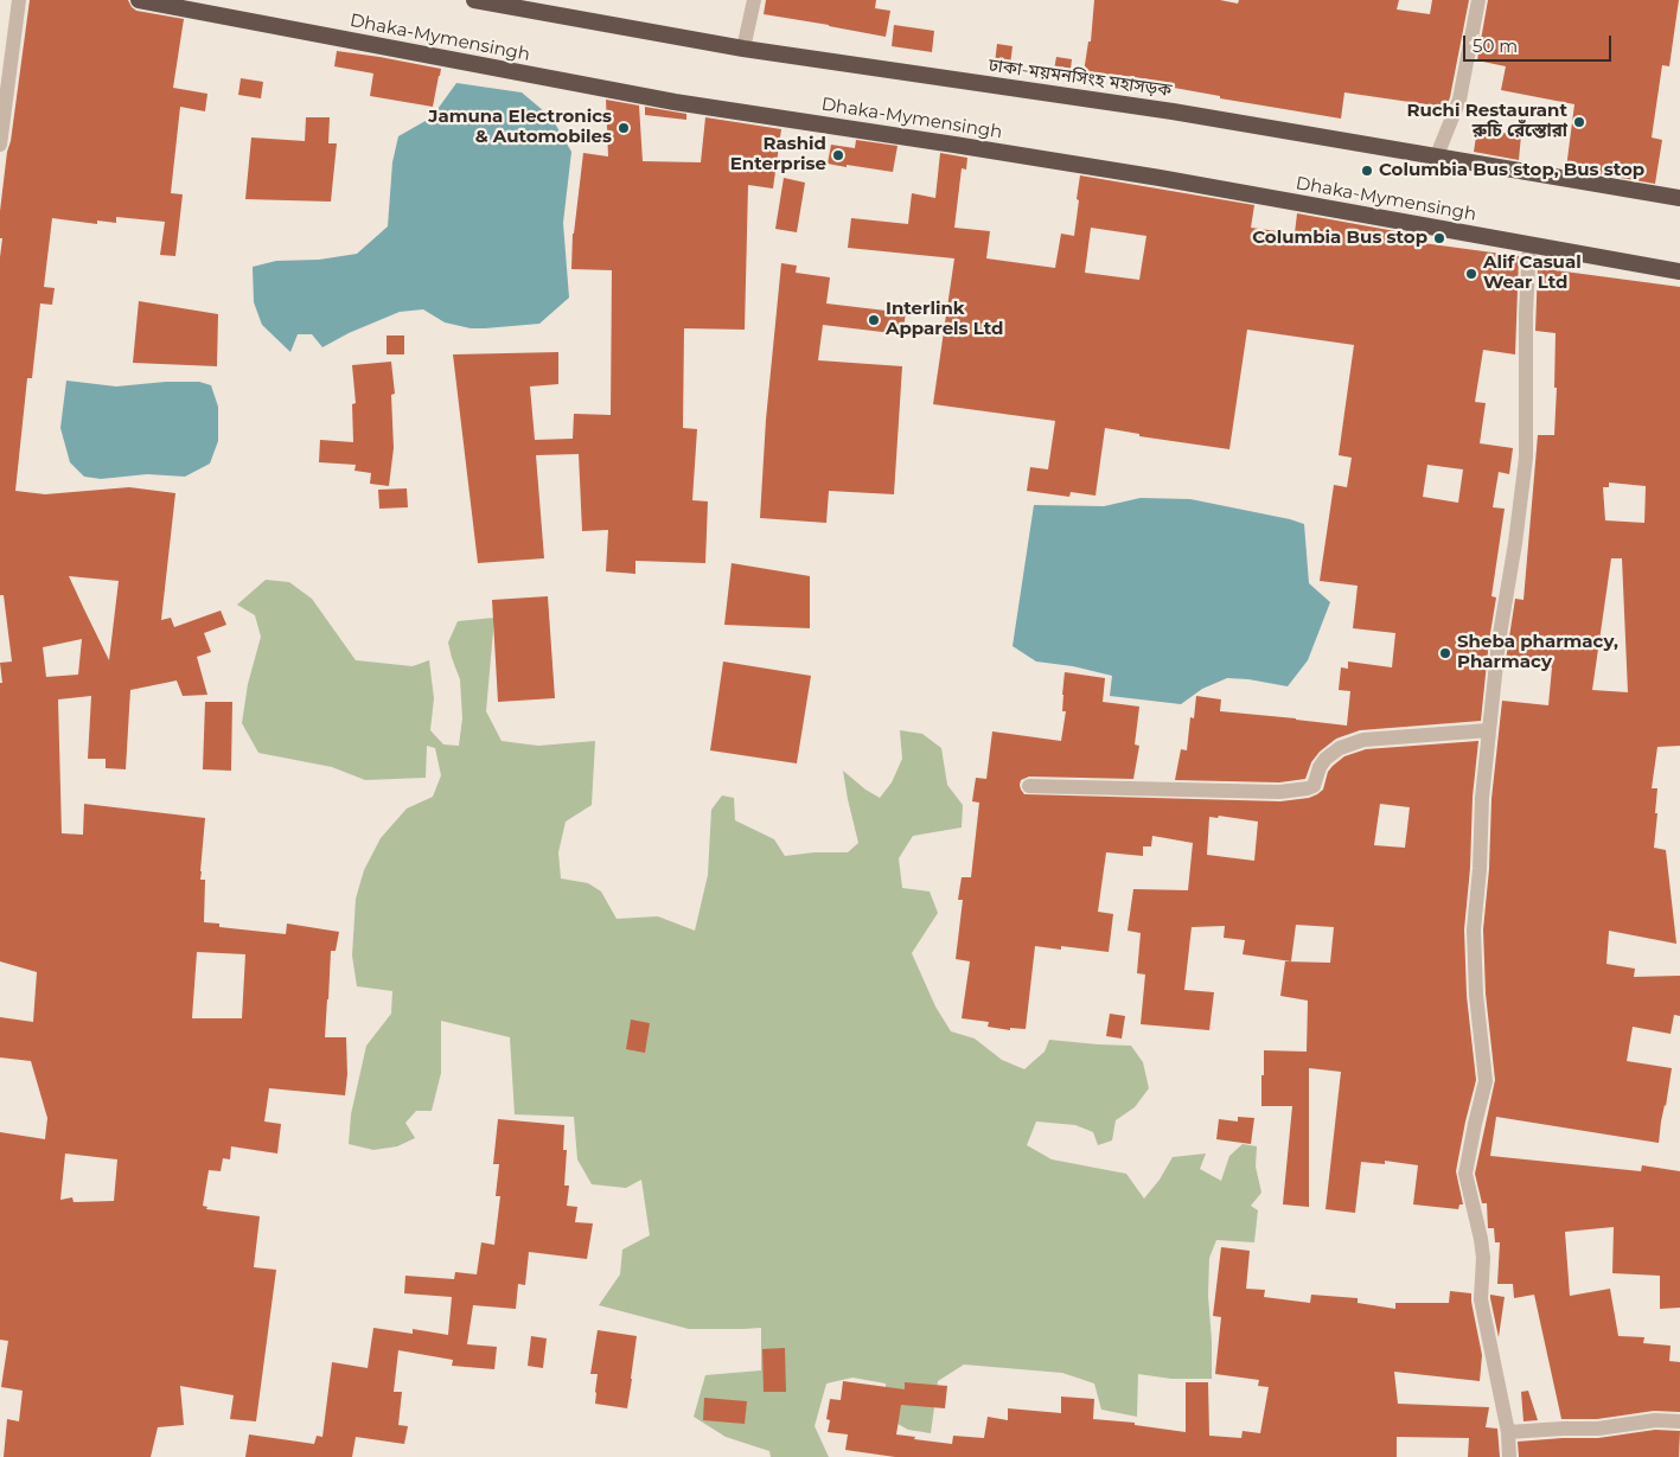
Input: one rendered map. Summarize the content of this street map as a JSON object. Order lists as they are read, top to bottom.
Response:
{
  "streets": {
    "highway": ["Dhaka-Mymensingh", "ঢাকা-ময়মনসিংহ মহাসড়ক"]
  },
  "places": [
    "Ruchi Restaurant রুচি রেঁস্তোরা",
    "Jamuna Electronics & Automobiles",
    "Rashid Enterprise",
    "Columbia Bus stop, Bus stop",
    "Columbia Bus stop",
    "Alif Casual Wear Ltd",
    "Interlink Apparels Ltd",
    "Sheba pharmacy, Pharmacy"
  ],
  "scale_bar": "50 m"
}
